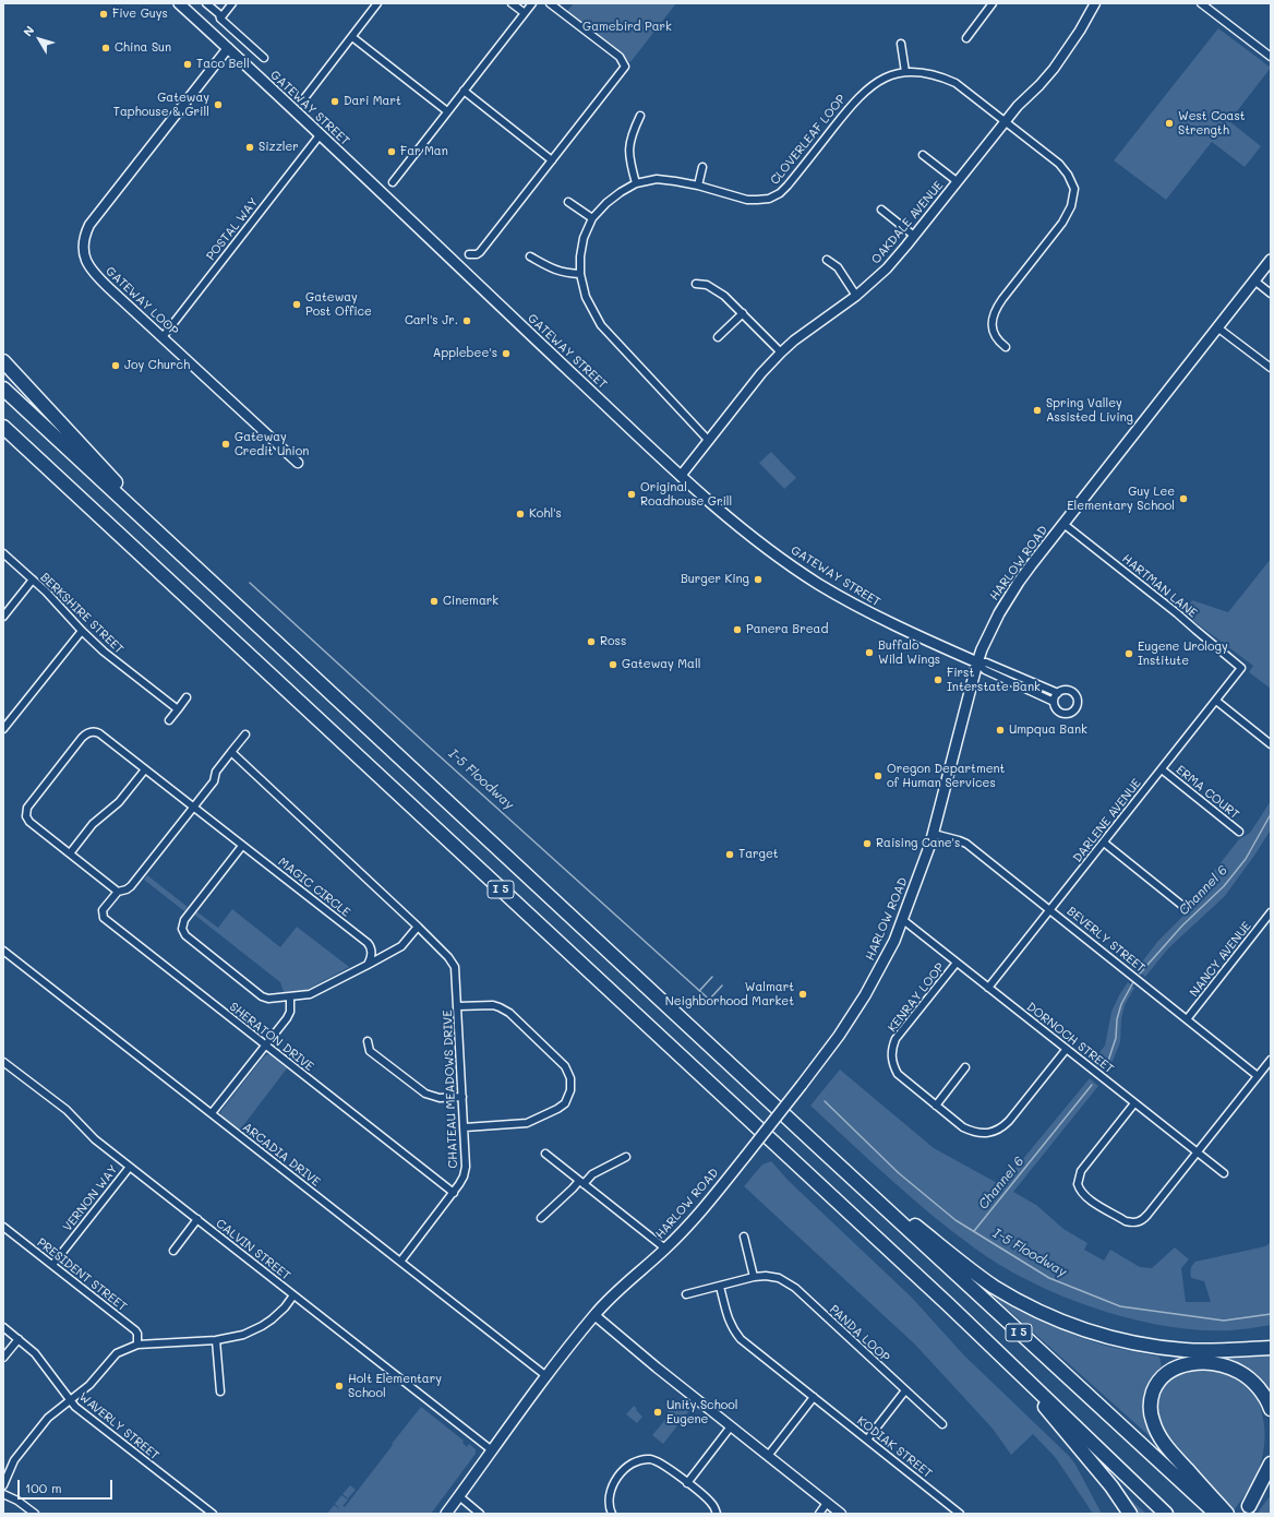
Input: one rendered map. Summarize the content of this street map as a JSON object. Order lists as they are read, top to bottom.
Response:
{
  "streets": {
    "highway": ["I 5"],
    "main road": ["GATEWAY STREET", "HARLOW ROAD"],
    "street": [
      "CLOVERLEAF LOOP",
      "OAKDALE AVENUE",
      "POSTAL WAY",
      "GATEWAY LOOP",
      "HARTMAN LANE",
      "BERKSHIRE STREET",
      "ERMA COURT",
      "DARLENE AVENUE",
      "MAGIC CIRCLE",
      "BEVERLY STREET",
      "NANCY AVENUE",
      "KENRAY LOOP",
      "SHERATON DRIVE",
      "DORNOCH STREET",
      "CHATEAU MEADOWS DRIVE",
      "ARCADIA DRIVE",
      "VERNON WAY",
      "CALVIN STREET",
      "PRESIDENT STREET",
      "PANDA LOOP",
      "WAVERLY STREET",
      "KODIAK STREET"
    ]
  },
  "crossings": [
    ["GATEWAY STREET", "OAKDALE AVENUE"],
    ["GATEWAY STREET", "POSTAL WAY"],
    ["GATEWAY STREET", "GATEWAY LOOP"],
    ["GATEWAY STREET", "HARLOW ROAD"],
    ["CLOVERLEAF LOOP", "OAKDALE AVENUE"],
    ["POSTAL WAY", "GATEWAY LOOP"],
    ["HARLOW ROAD", "HARTMAN LANE"],
    ["HARLOW ROAD", "BEVERLY STREET"],
    ["HARLOW ROAD", "DORNOCH STREET"],
    ["HARLOW ROAD", "ARCADIA DRIVE"],
    ["HARLOW ROAD", "CALVIN STREET"],
    ["HARTMAN LANE", "DARLENE AVENUE"],
    ["ERMA COURT", "DARLENE AVENUE"],
    ["DARLENE AVENUE", "BEVERLY STREET"],
    ["DARLENE AVENUE", "DORNOCH STREET"],
    ["MAGIC CIRCLE", "SHERATON DRIVE"],
    ["BEVERLY STREET", "NANCY AVENUE"],
    ["KENRAY LOOP", "DORNOCH STREET"],
    ["SHERATON DRIVE", "CHATEAU MEADOWS DRIVE"],
    ["CHATEAU MEADOWS DRIVE", "ARCADIA DRIVE"],
    ["VERNON WAY", "CALVIN STREET"],
    ["VERNON WAY", "PRESIDENT STREET"],
    ["PANDA LOOP", "KODIAK STREET"]
  ],
  "water": ["I-5 Floodway", "Channel 6"],
  "parks": ["Gamebird Park"],
  "places": [
    "Five Guys",
    "China Sun",
    "Taco Bell",
    "Dari Mart",
    "Gateway Taphouse & Grill",
    "West Coast Strength",
    "Sizzler",
    "Far Man",
    "Gateway Post Office",
    "Carl's Jr.",
    "Applebee's",
    "Joy Church",
    "Spring Valley Assisted Living",
    "Gateway Credit Union",
    "Original Roadhouse Grill",
    "Guy Lee Elementary School",
    "Kohl's",
    "Burger King",
    "Cinemark",
    "Panera Bread",
    "Ross",
    "Buffalo Wild Wings",
    "Eugene Urology Institute",
    "Gateway Mall",
    "First Interstate Bank",
    "Umpqua Bank",
    "Oregon Department of Human Services",
    "Raising Cane's",
    "Target",
    "Walmart Neighborhood Market",
    "Holt Elementary School",
    "Unity School Eugene"
  ],
  "scale_bar": "100 m",
  "north": "top left"
}
